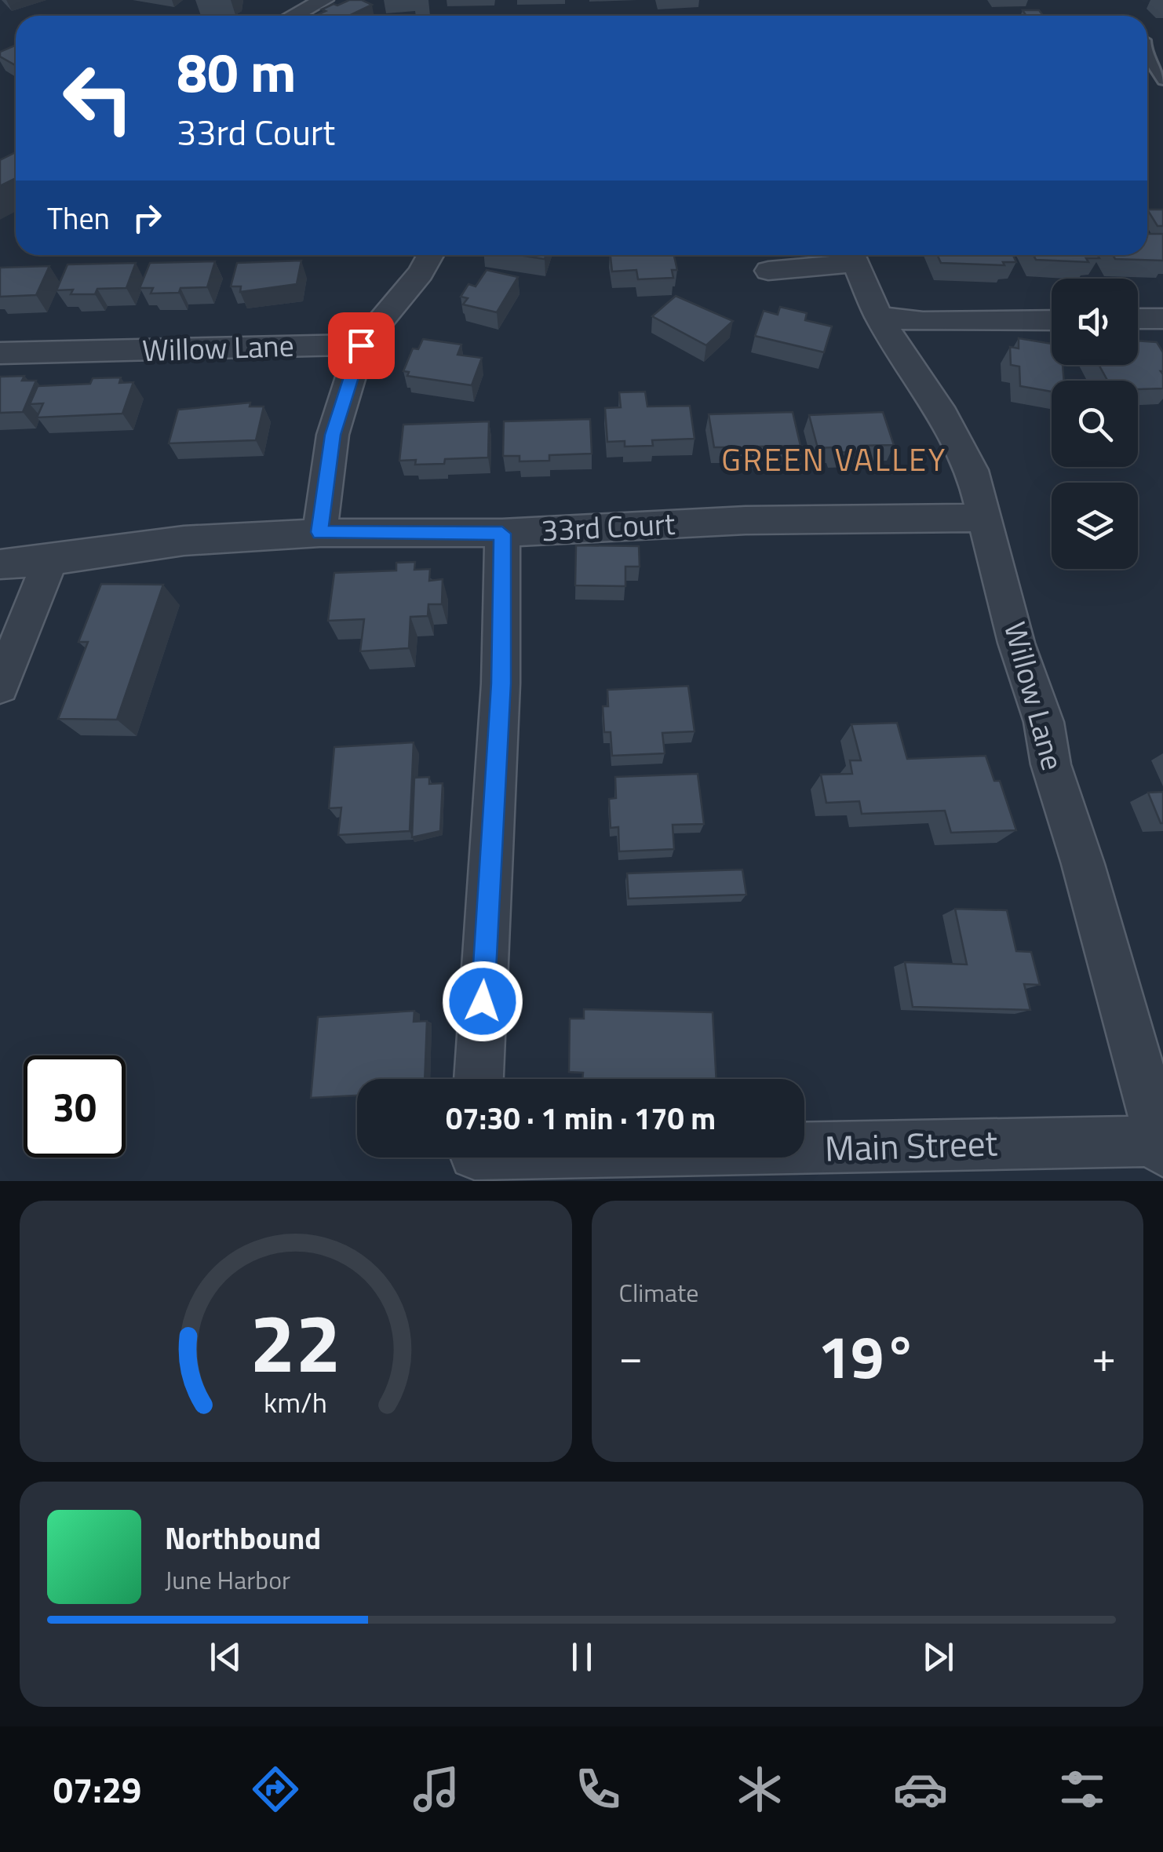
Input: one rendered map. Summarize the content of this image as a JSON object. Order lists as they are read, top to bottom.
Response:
{
  "streets": {
    "street": ["Willow Lane", "33rd Court", "Main Street"]
  },
  "crossings": [
    ["Willow Lane", "33rd Court"],
    ["Willow Lane", "Main Street"]
  ],
  "districts": ["GREEN VALLEY"],
  "page": {
    "turn": ["80 m", "33rd Court"],
    "then": "Then",
    "limit": "30",
    "trip": "07:30 · 1 min · 170 m",
    "tile": "Climate",
    "heat": ["−", "19°", "+"],
    "song": ["Northbound", "June Harbor"],
    "tabs": "07:29",
    "gauge": ["22", "km/h"]
  }
}
